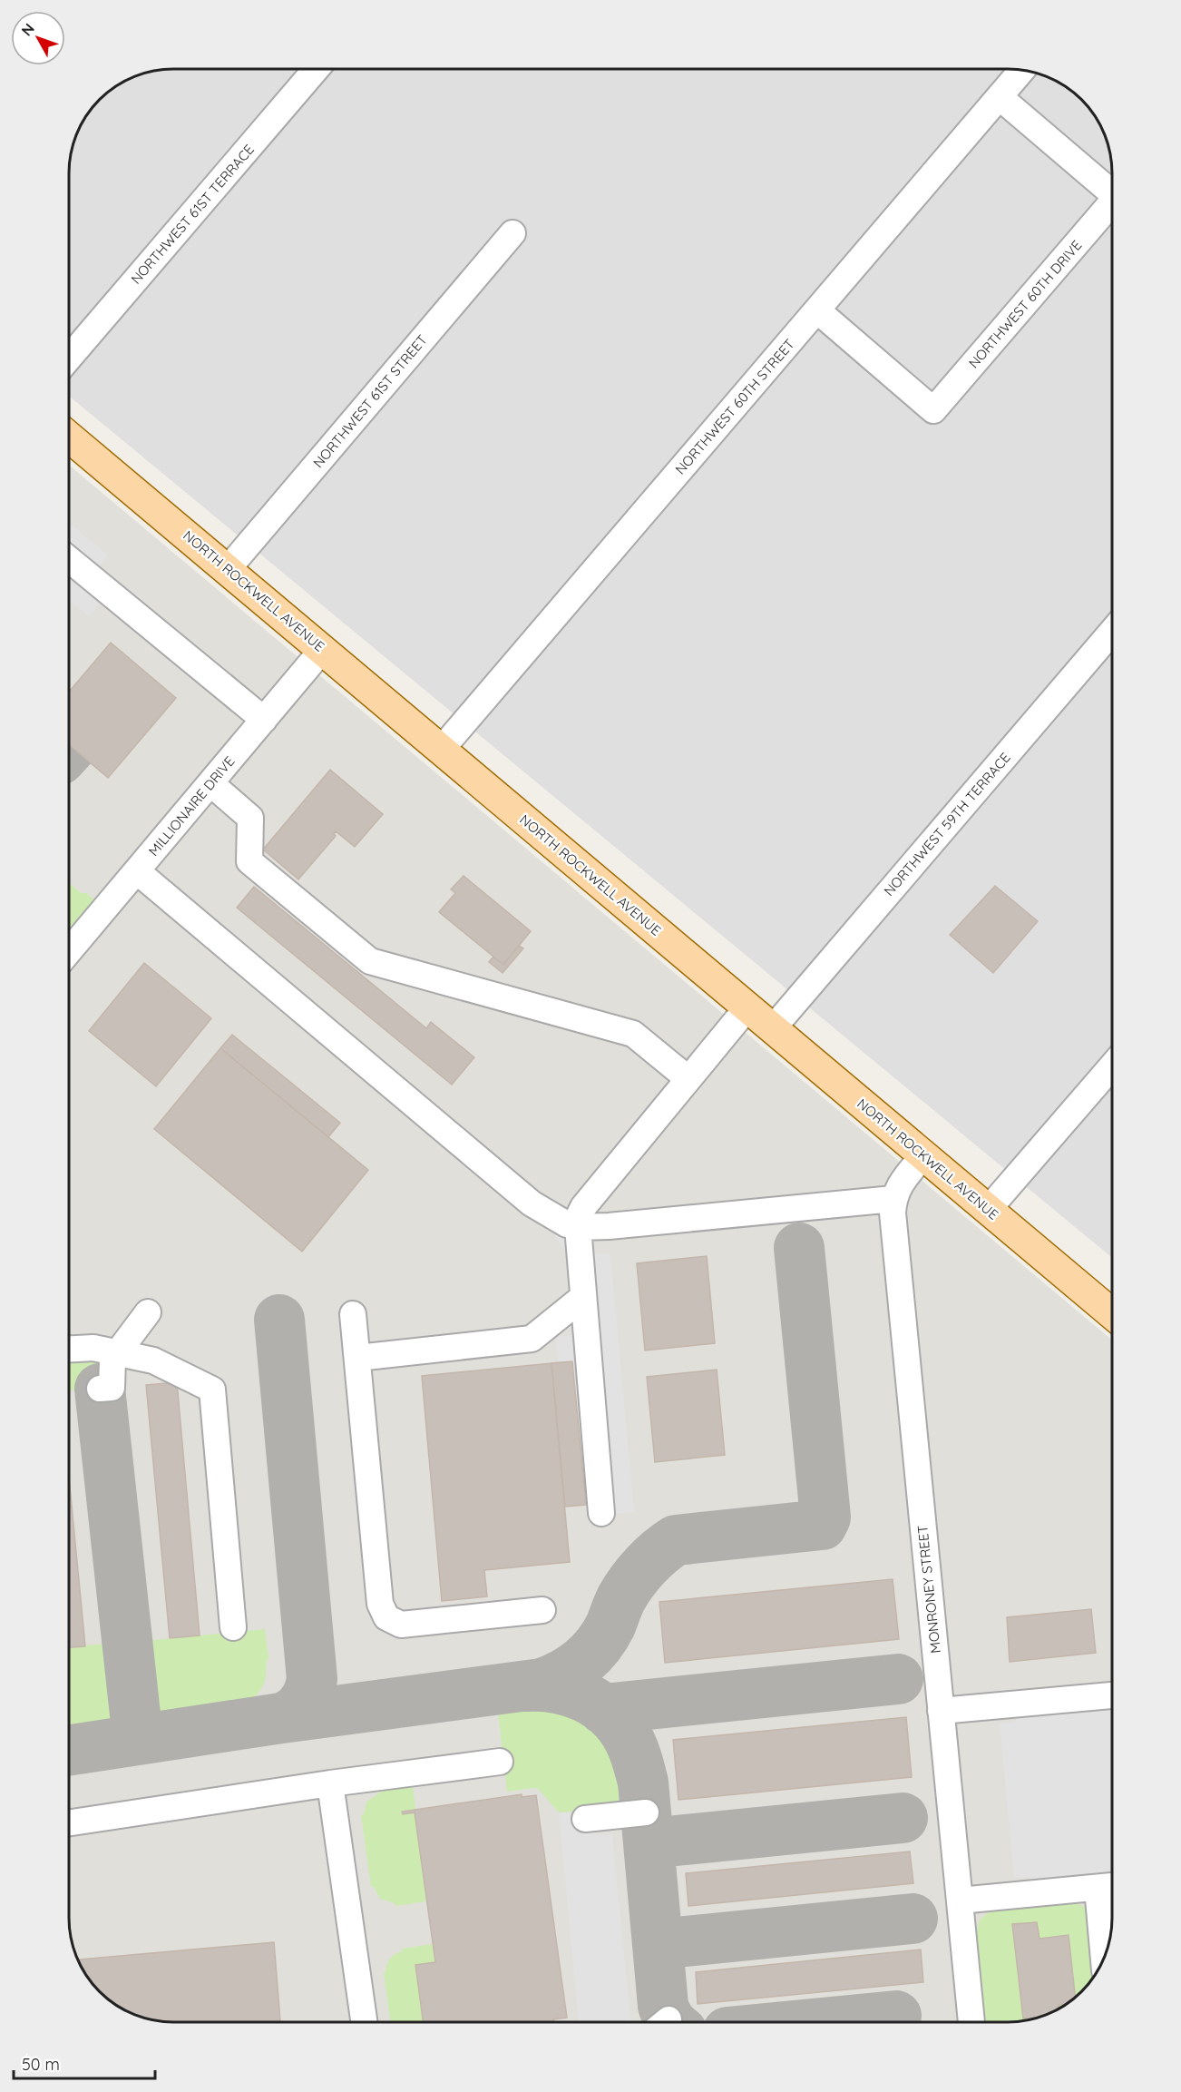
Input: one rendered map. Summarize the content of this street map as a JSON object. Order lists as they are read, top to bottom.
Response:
{
  "streets": {
    "main road": ["NORTH ROCKWELL AVENUE"],
    "street": [
      "NORTHWEST 61ST TERRACE",
      "NORTHWEST 60TH DRIVE",
      "NORTHWEST 61ST STREET",
      "NORTHWEST 60TH STREET",
      "MILLIONAIRE DRIVE",
      "NORTHWEST 59TH TERRACE",
      "MONRONEY STREET"
    ]
  },
  "crossings": [
    ["NORTHWEST 60TH DRIVE", "NORTHWEST 60TH STREET"],
    ["NORTHWEST 61ST STREET", "NORTH ROCKWELL AVENUE"],
    ["NORTHWEST 60TH STREET", "NORTH ROCKWELL AVENUE"],
    ["NORTH ROCKWELL AVENUE", "MILLIONAIRE DRIVE"],
    ["NORTH ROCKWELL AVENUE", "NORTHWEST 59TH TERRACE"]
  ],
  "scale_bar": "50 m",
  "north": "top left"
}
